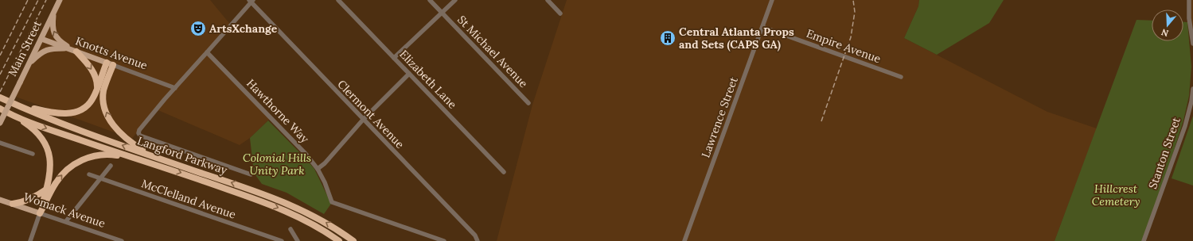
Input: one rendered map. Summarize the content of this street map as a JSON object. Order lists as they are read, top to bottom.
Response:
{
  "streets": {
    "highway": ["Langford Parkway"],
    "main road": ["Main Street", "Knotts Avenue", "Womack Avenue"],
    "street": [
      "Empire Avenue",
      "St Michael Avenue",
      "Elizabeth Lane",
      "Hawthorne Way",
      "Clermont Avenue",
      "Lawrence Street",
      "Stanton Street",
      "McClelland Avenue"
    ]
  },
  "crossings": [
    ["Empire Avenue", "Lawrence Street"],
    ["Main Street", "Knotts Avenue"]
  ],
  "parks": ["Colonial Hills Unity Park", "Hillcrest Cemetery"],
  "places": {
    "theatre": ["ArtsXchange"],
    "building": ["Central Atlanta Props and Sets (CAPS GA)"]
  },
  "north": "bottom"
}
